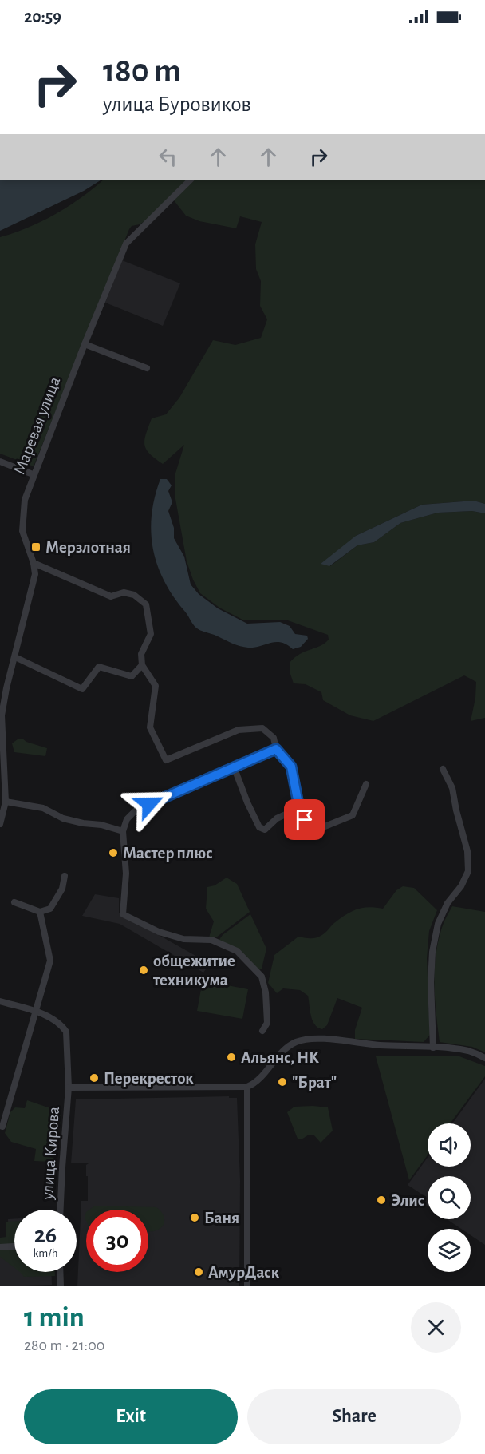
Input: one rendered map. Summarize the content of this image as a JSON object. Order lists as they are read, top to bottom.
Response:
{
  "streets": {
    "street": ["Маревая улица", "улица Кирова"]
  },
  "places": {
    "transit": ["Мерзлотная"],
    "other": [
      "Мастер плюс",
      "общежитие техникума",
      "Альянс, НК",
      "Перекресток",
      "\"Брат\"",
      "Элис",
      "Баня",
      "АмурДаск"
    ]
  },
  "page": {
    "status": "20:59",
    "turn": ["180 m", "улица Буровиков"],
    "speed": "26 km/h",
    "limit": "30",
    "heading": ["1 min", "280 m · 21:00"],
    "buttons": ["Exit", "Share"]
  }
}
